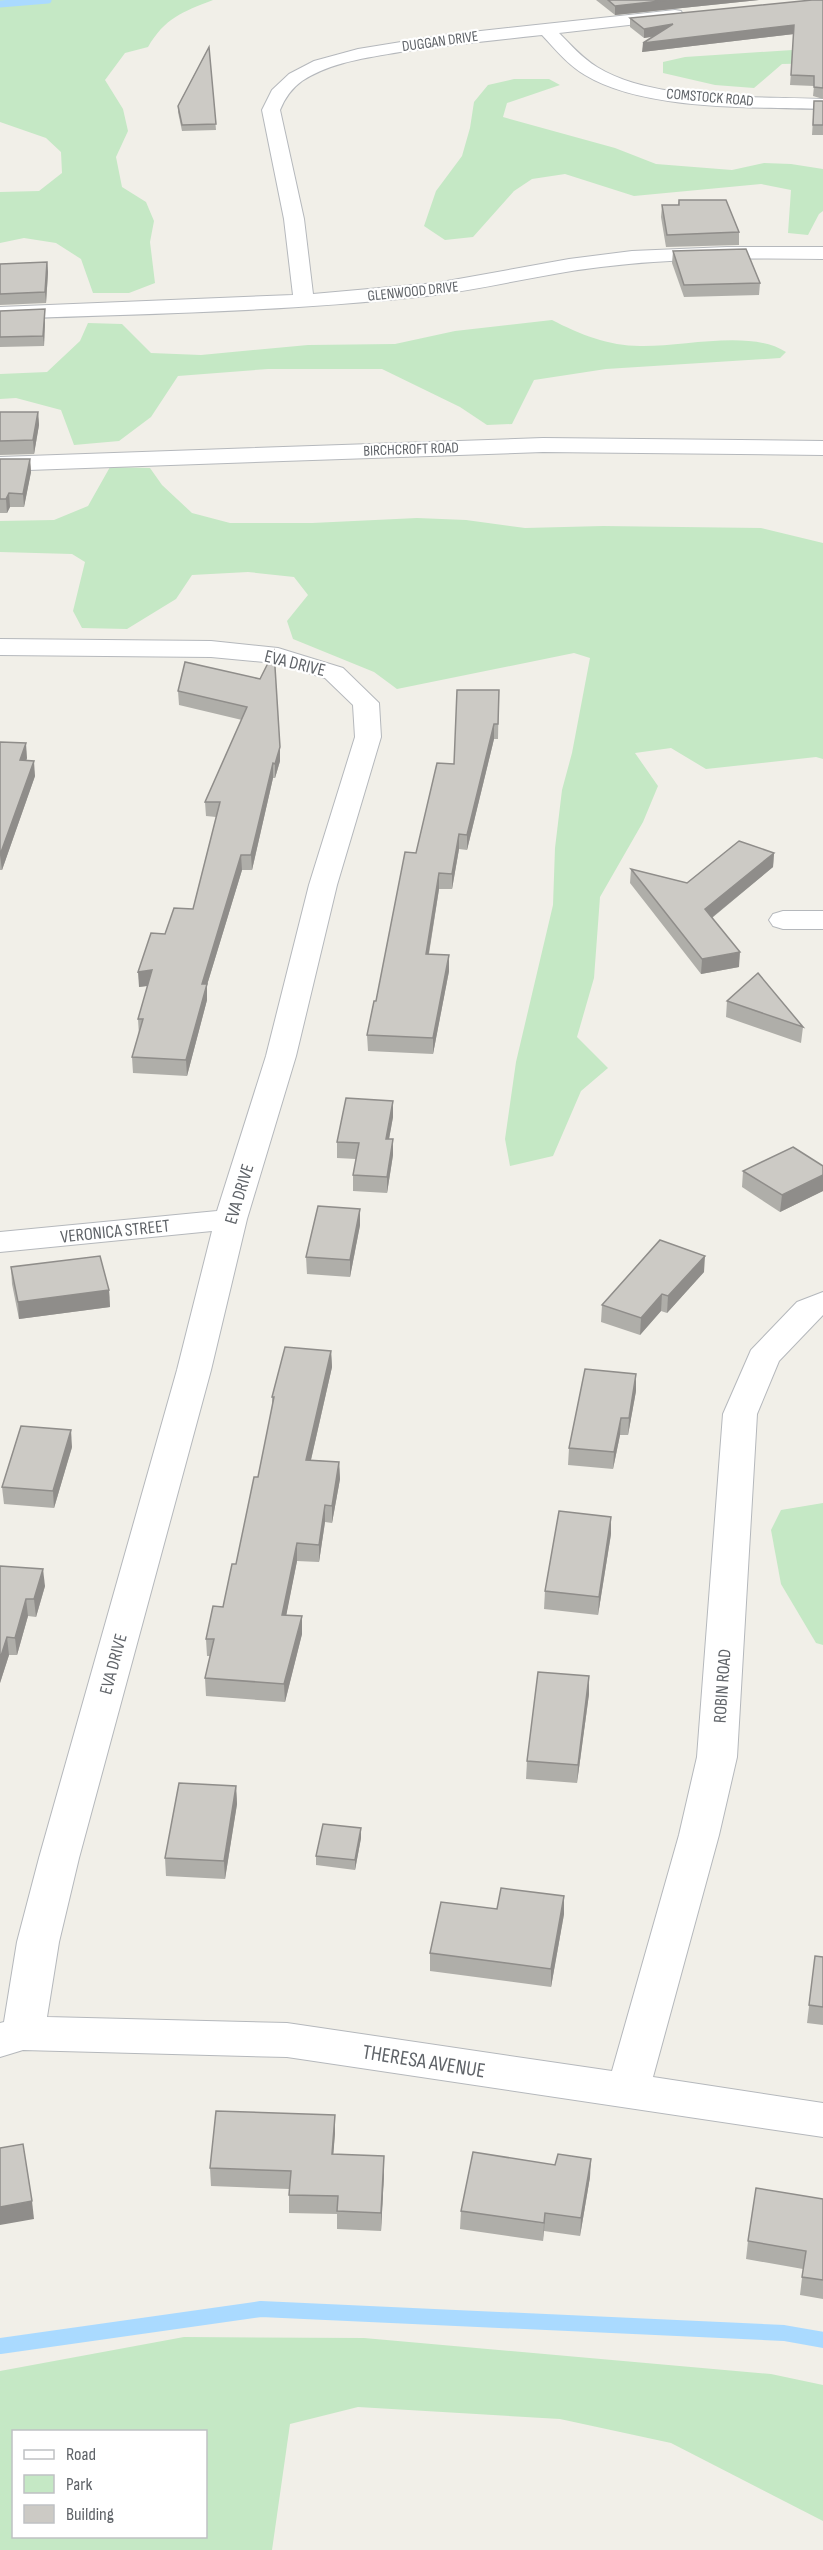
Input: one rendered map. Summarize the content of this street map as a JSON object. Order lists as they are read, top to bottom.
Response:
{
  "streets": {
    "street": [
      "DUGGAN DRIVE",
      "COMSTOCK ROAD",
      "GLENWOOD DRIVE",
      "BIRCHCROFT ROAD",
      "EVA DRIVE",
      "VERONICA STREET",
      "ROBIN ROAD",
      "THERESA AVENUE"
    ]
  },
  "crossings": [
    ["DUGGAN DRIVE", "COMSTOCK ROAD"],
    ["DUGGAN DRIVE", "GLENWOOD DRIVE"],
    ["EVA DRIVE", "VERONICA STREET"],
    ["EVA DRIVE", "THERESA AVENUE"],
    ["ROBIN ROAD", "THERESA AVENUE"]
  ],
  "legend": ["Road", "Park", "Building"]
}
